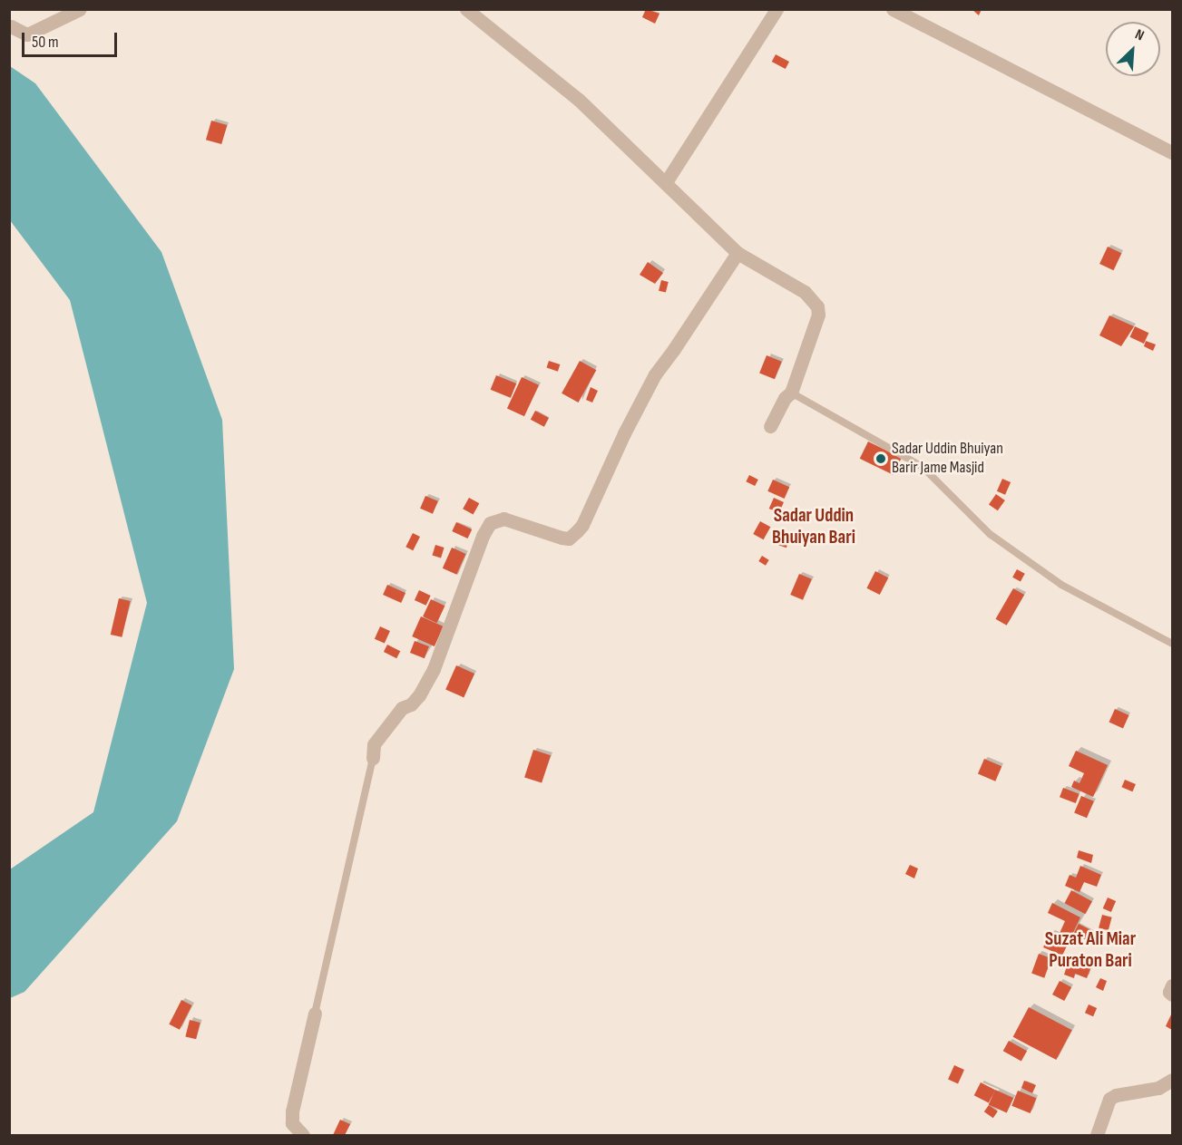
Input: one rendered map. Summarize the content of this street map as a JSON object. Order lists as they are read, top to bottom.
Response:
{
  "districts": ["Sadar Uddin Bhuiyan Bari", "Suzat Ali Miar Puraton Bari"],
  "places": ["Sadar Uddin Bhuiyan Barir Jame Masjid"],
  "scale_bar": "50 m",
  "north": "top right"
}
